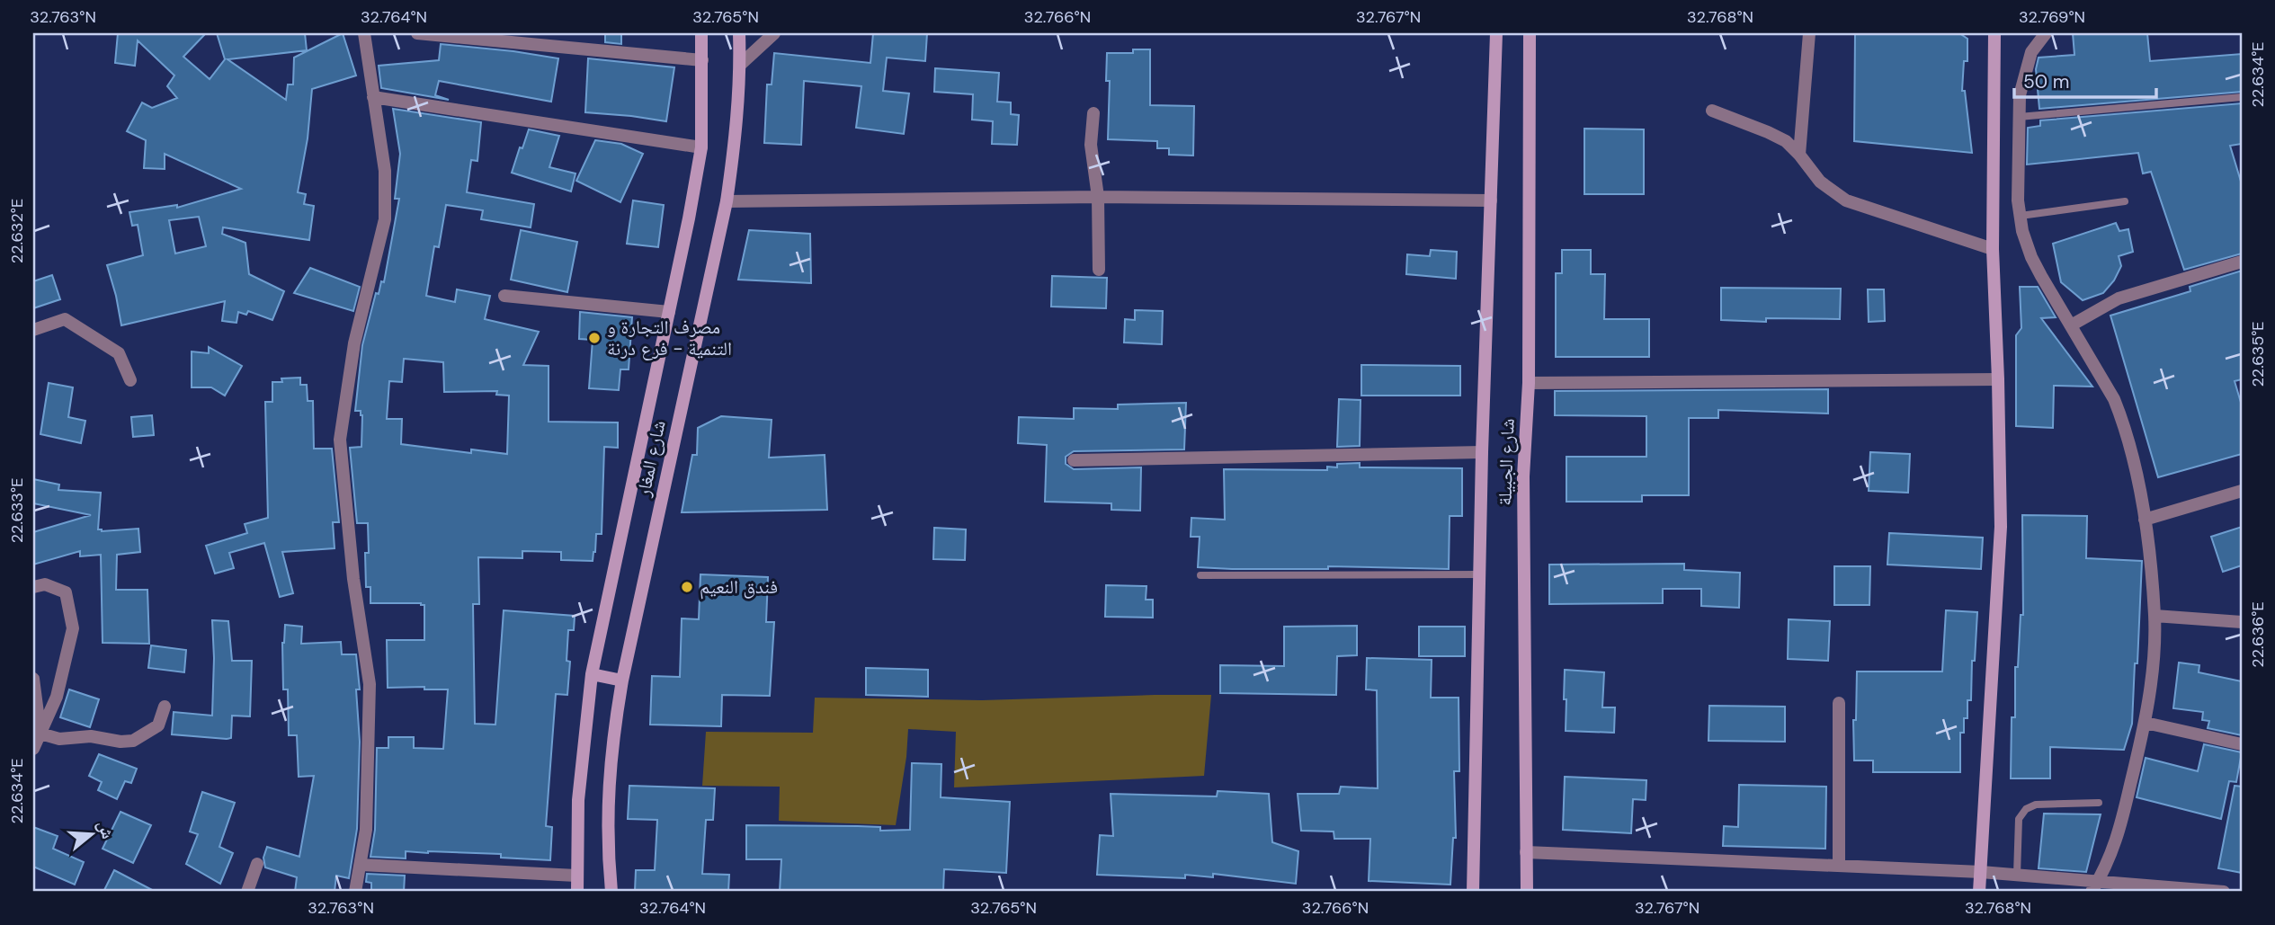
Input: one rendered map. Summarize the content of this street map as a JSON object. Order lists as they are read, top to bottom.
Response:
{
  "streets": {
    "street": ["شارع المغار", "شارع الجبيلة"]
  },
  "places": ["مصرف التجارة و التنمية - فرع درنة", "فندق النعيم"],
  "scale_bar": "50 m",
  "north": "right",
  "coordinates": [
    "32.763°N",
    "32.764°N",
    "32.765°N",
    "32.766°N",
    "32.767°N",
    "32.768°N",
    "32.769°N",
    "22.634°E",
    "22.632°E",
    "22.635°E",
    "22.633°E",
    "22.636°E"
  ]
}
